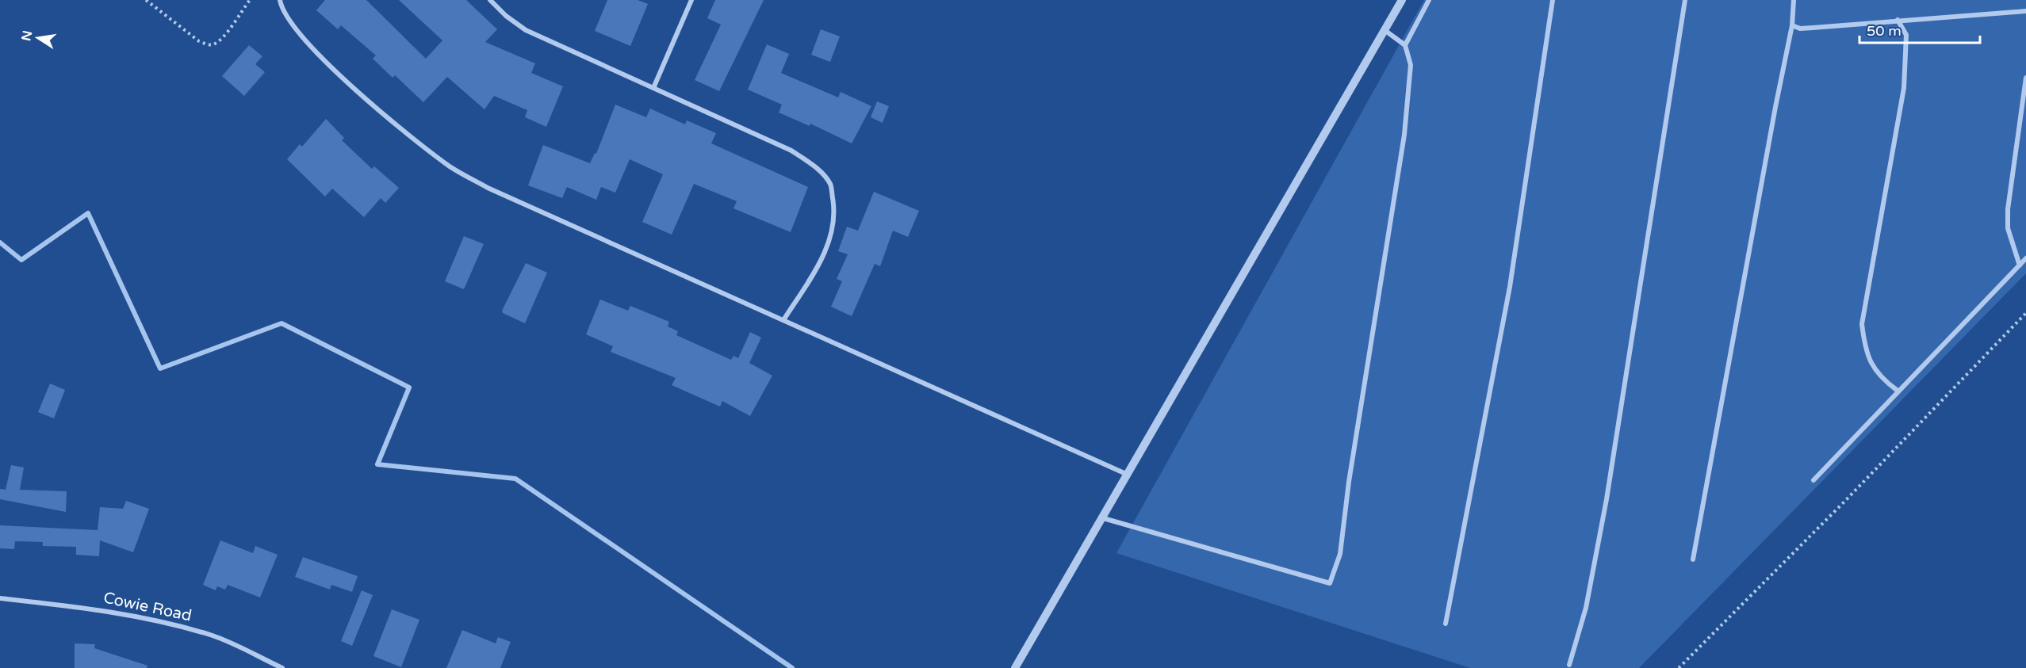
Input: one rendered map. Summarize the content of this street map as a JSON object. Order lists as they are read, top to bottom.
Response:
{
  "streets": {
    "street": ["Cowie Road"]
  },
  "scale_bar": "50 m",
  "north": "left"
}
